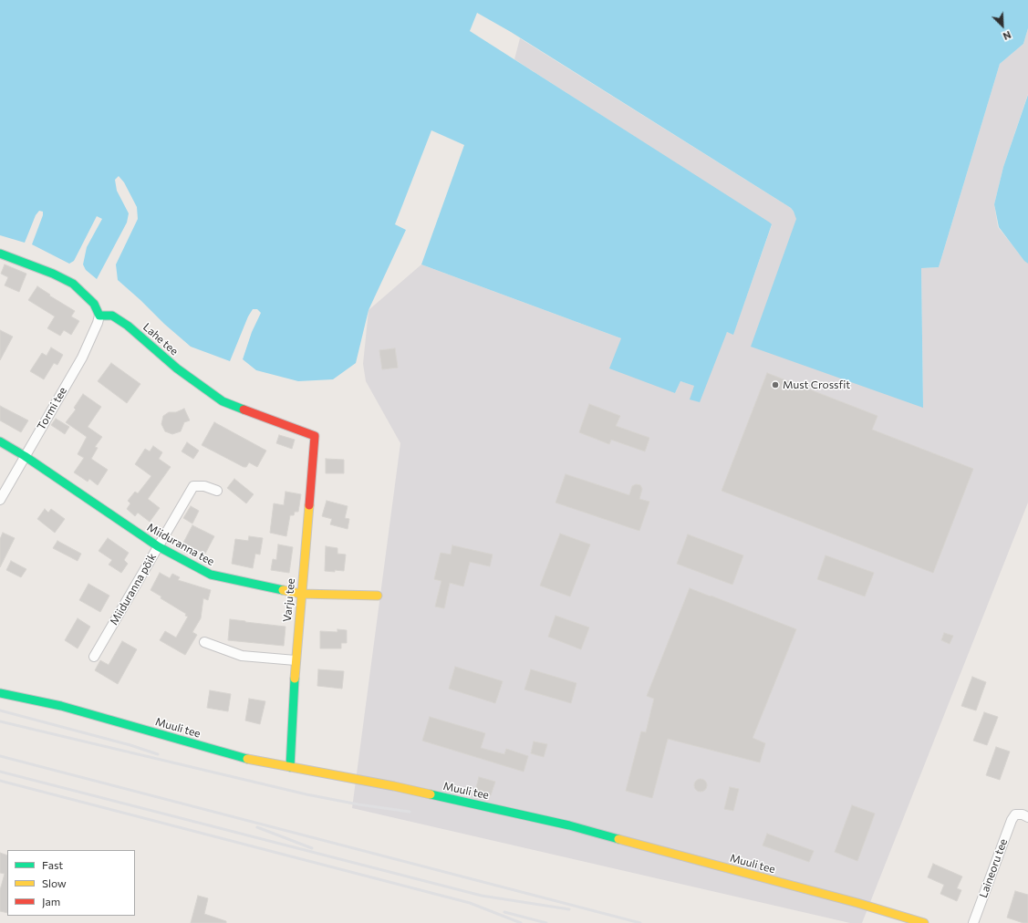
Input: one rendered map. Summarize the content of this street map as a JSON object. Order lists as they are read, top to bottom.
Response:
{
  "streets": {
    "street": [
      "Lahe tee",
      "Tormi tee",
      "Miiduranna tee",
      "Miiduranna põik",
      "Varju tee",
      "Muuli tee",
      "Laineoru tee"
    ]
  },
  "crossings": [
    ["Lahe tee", "Tormi tee"],
    ["Lahe tee", "Varju tee"],
    ["Tormi tee", "Miiduranna tee"],
    ["Miiduranna tee", "Miiduranna põik"],
    ["Miiduranna tee", "Varju tee"],
    ["Varju tee", "Muuli tee"]
  ],
  "places": ["Must Crossfit"],
  "legend": ["Fast", "Slow", "Jam"],
  "north": "bottom right"
}
